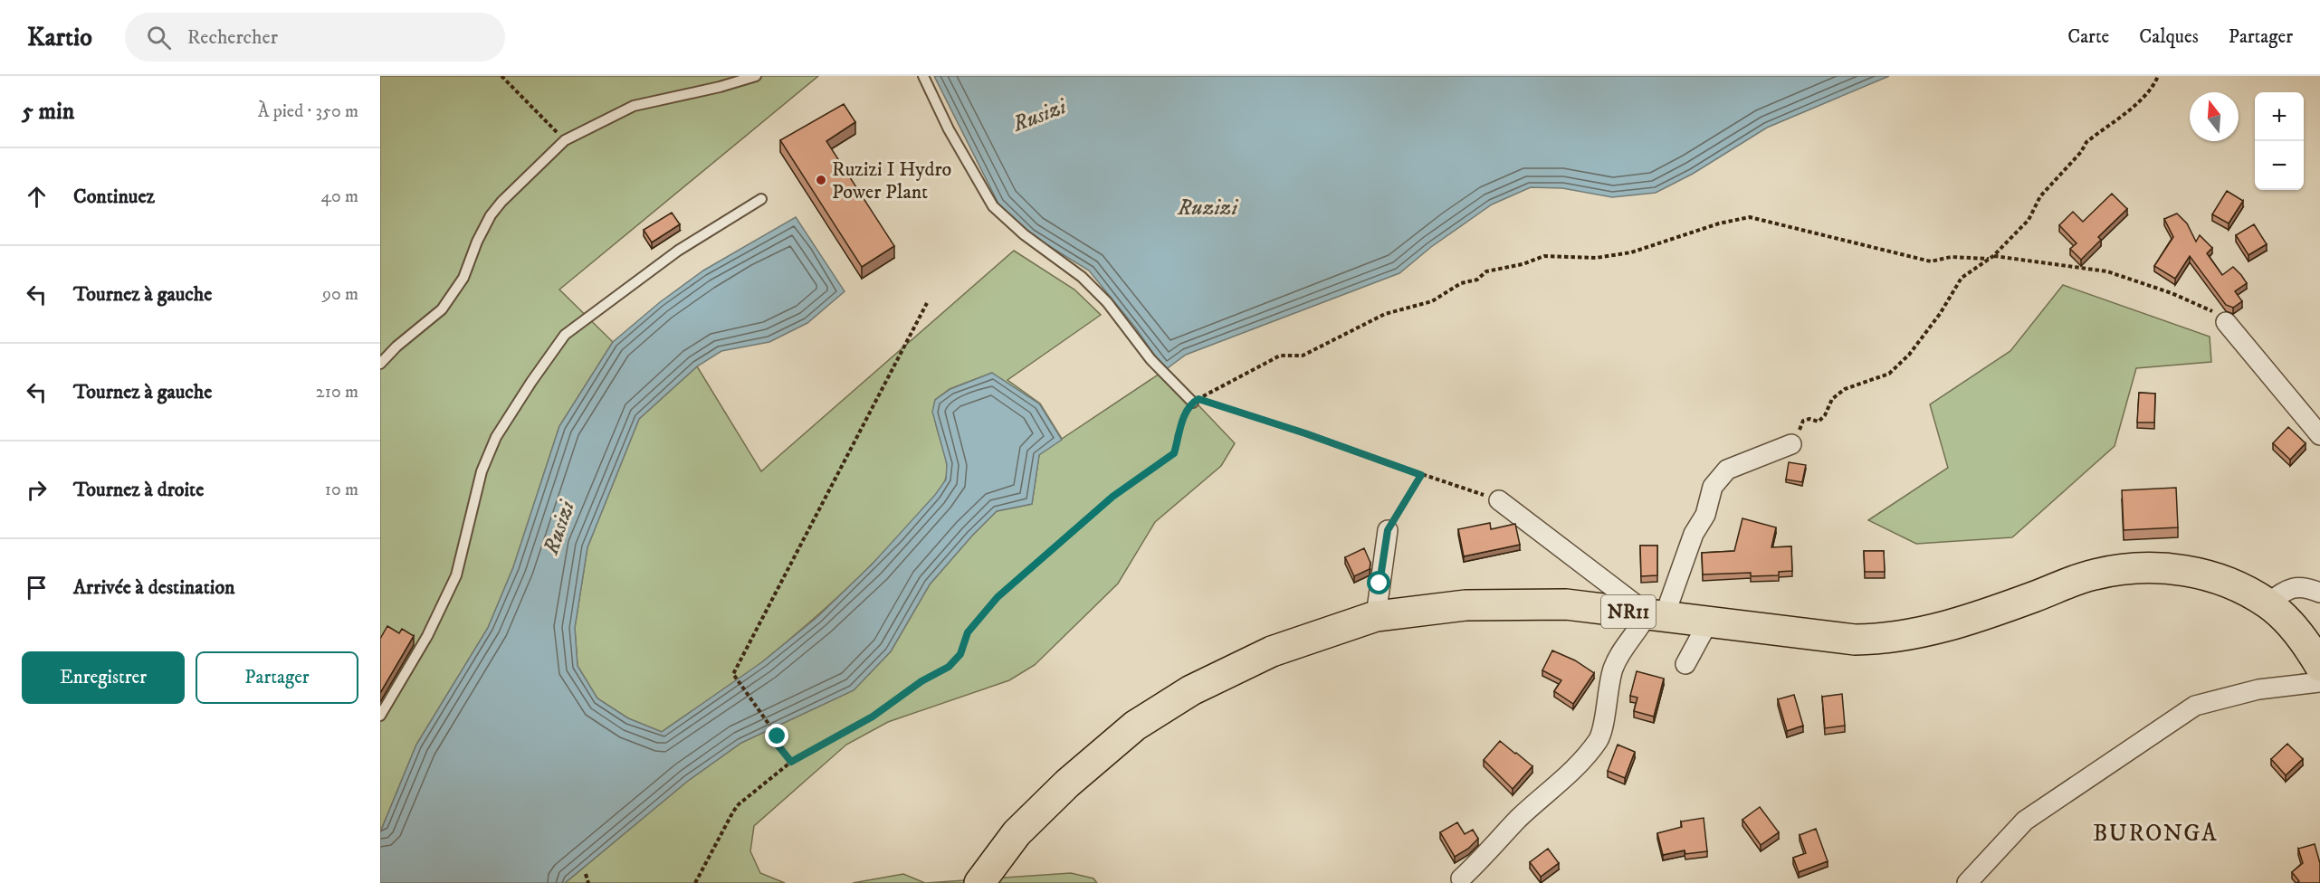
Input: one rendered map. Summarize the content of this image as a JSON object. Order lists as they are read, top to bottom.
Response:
{
  "streets": {
    "highway": ["NR11"]
  },
  "districts": ["BURONGA"],
  "water": ["Rusizi", "Ruzizi"],
  "places": ["Ruzizi I Hydro Power Plant"],
  "north": "top",
  "page": {
    "header": "Kartio",
    "search": "Rechercher",
    "nav": ["Carte", "Calques", "Partager"],
    "heading": ["5 min", "À pied · 350 m"],
    "map_buttons": ["+", "−"],
    "list": [
      ["Continuez", "40 m"],
      ["Tournez à gauche", "90 m"],
      ["Tournez à gauche", "210 m"],
      ["Tournez à droite", "10 m"],
      "Arrivée à destination"
    ],
    "buttons": ["Enregistrer", "Partager"]
  }
}
